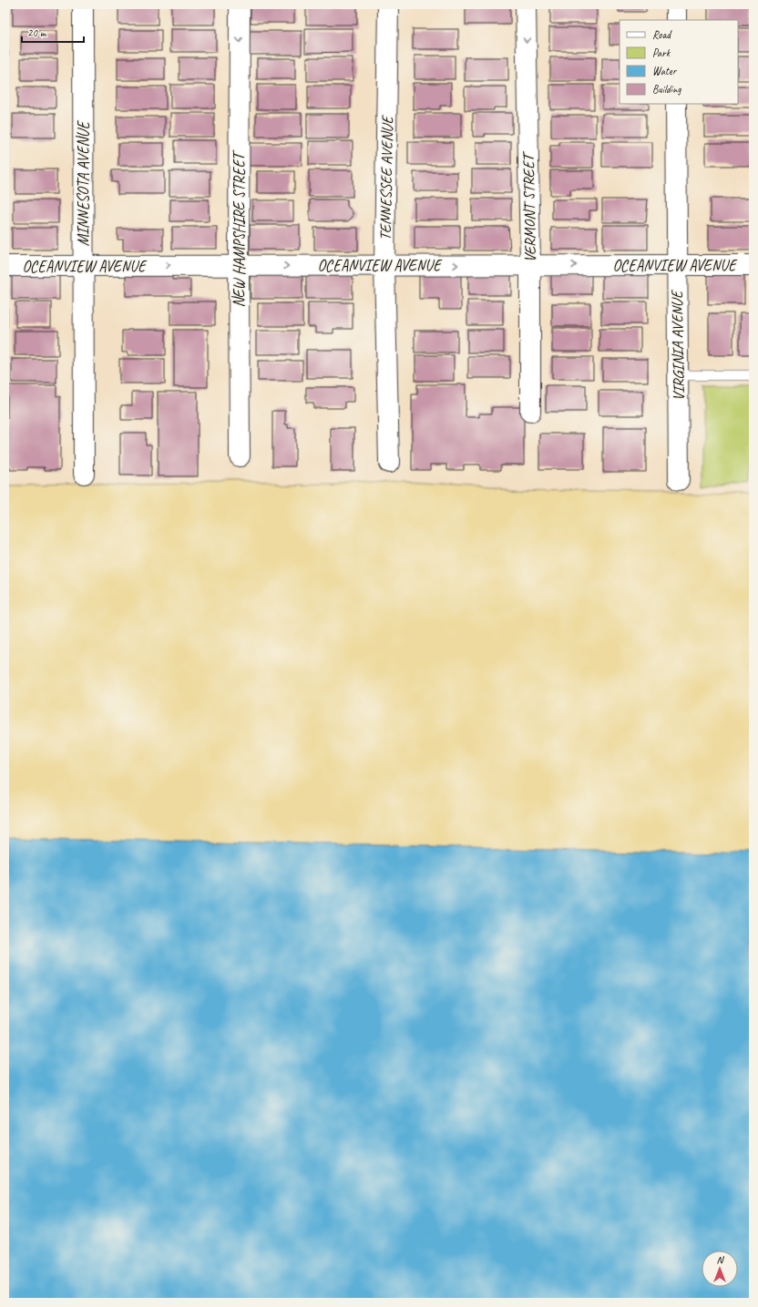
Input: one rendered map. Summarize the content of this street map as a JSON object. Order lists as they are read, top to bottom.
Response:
{
  "streets": {
    "street": [
      "TENNESSEE AVENUE",
      "MINNESOTA AVENUE",
      "VERMONT STREET",
      "NEW HAMPSHIRE STREET",
      "OCEANVIEW AVENUE",
      "VIRGINIA AVENUE"
    ]
  },
  "crossings": [
    ["TENNESSEE AVENUE", "OCEANVIEW AVENUE"],
    ["MINNESOTA AVENUE", "OCEANVIEW AVENUE"],
    ["VERMONT STREET", "OCEANVIEW AVENUE"],
    ["NEW HAMPSHIRE STREET", "OCEANVIEW AVENUE"],
    ["OCEANVIEW AVENUE", "VIRGINIA AVENUE"]
  ],
  "one_way": ["VERMONT STREET", "NEW HAMPSHIRE STREET", "OCEANVIEW AVENUE"],
  "legend": [
    "Road",
    "Park",
    "Water",
    "Building"
  ],
  "scale_bar": "20 m",
  "north": "top"
}
